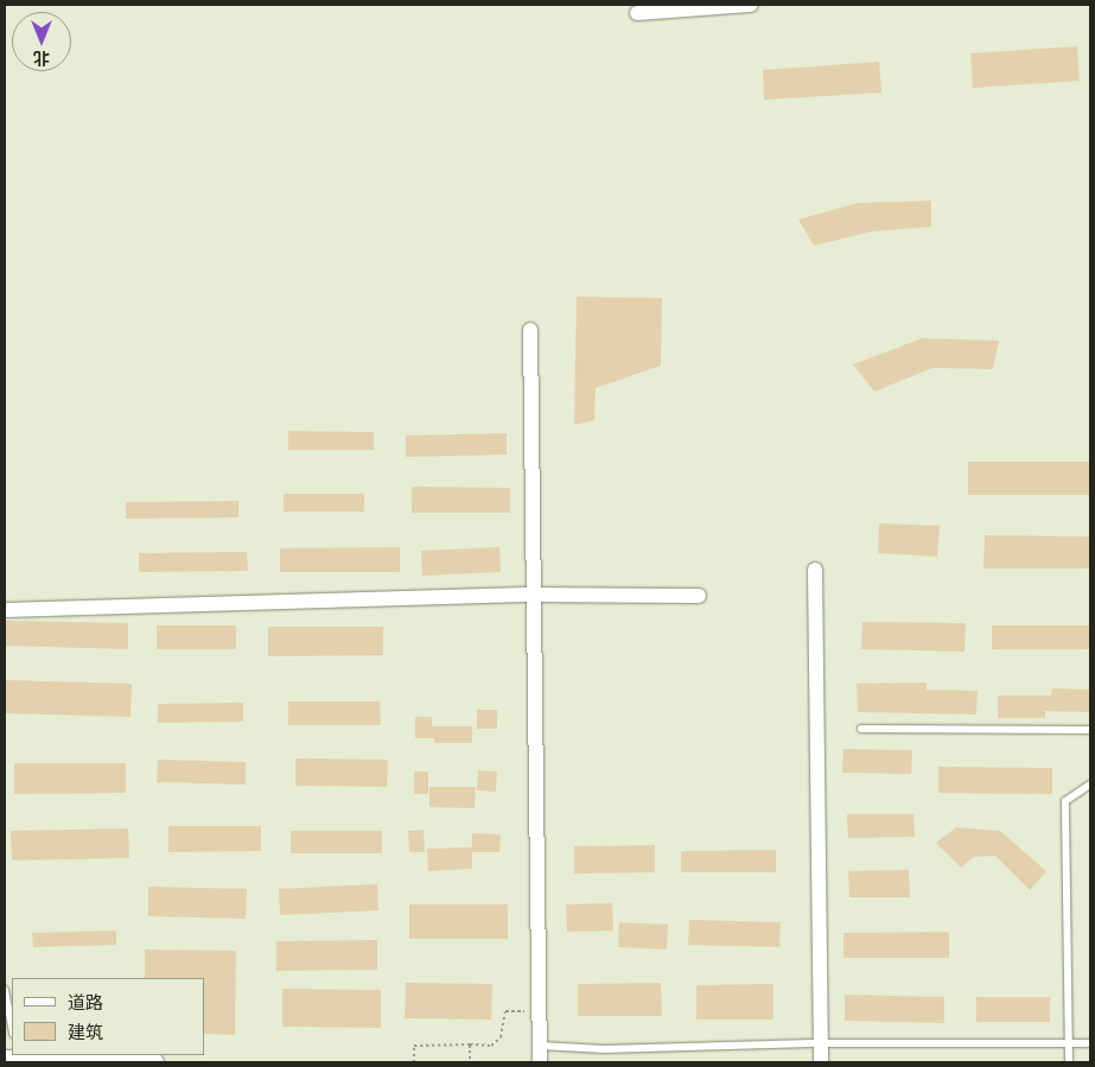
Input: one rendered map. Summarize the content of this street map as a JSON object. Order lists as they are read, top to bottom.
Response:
{
  "legend": ["道路", "建筑"],
  "north": "bottom"
}
